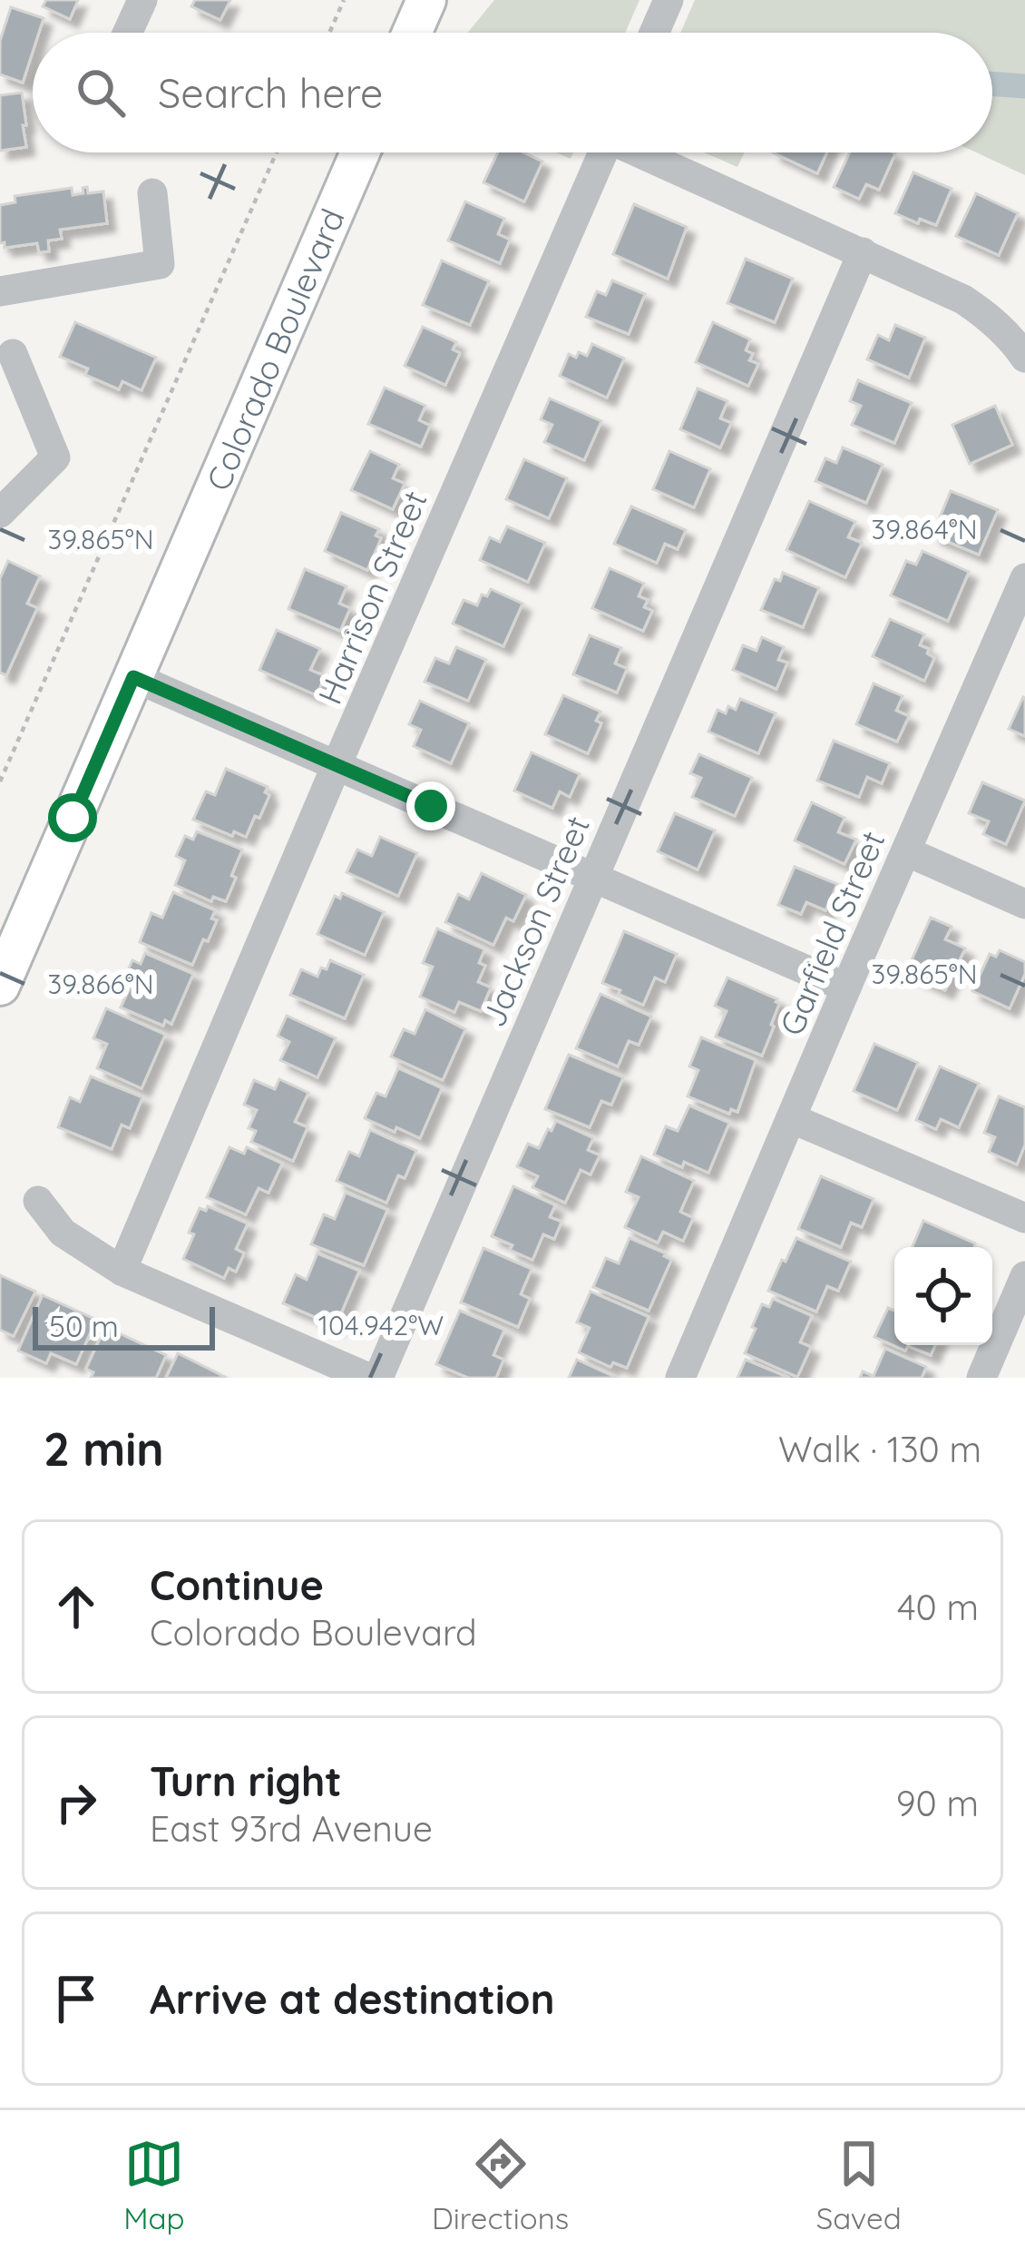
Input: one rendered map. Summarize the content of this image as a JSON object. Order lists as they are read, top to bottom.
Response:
{
  "streets": {
    "main road": ["Colorado Boulevard"],
    "street": ["Harrison Street", "Jackson Street", "Garfield Street"]
  },
  "scale_bar": "50 m",
  "page": {
    "search": "Search here",
    "scale": "50 m",
    "heading": ["2 min", "Walk · 130 m"],
    "list": [
      ["Continue", "Colorado Boulevard", "40 m"],
      ["Turn right", "East 93rd Avenue", "90 m"],
      "Arrive at destination"
    ],
    "nav": ["Map", "Directions", "Saved"]
  },
  "coordinates": [
    "39.864°N",
    "39.865°N",
    "39.866°N",
    "104.942°W"
  ]
}
